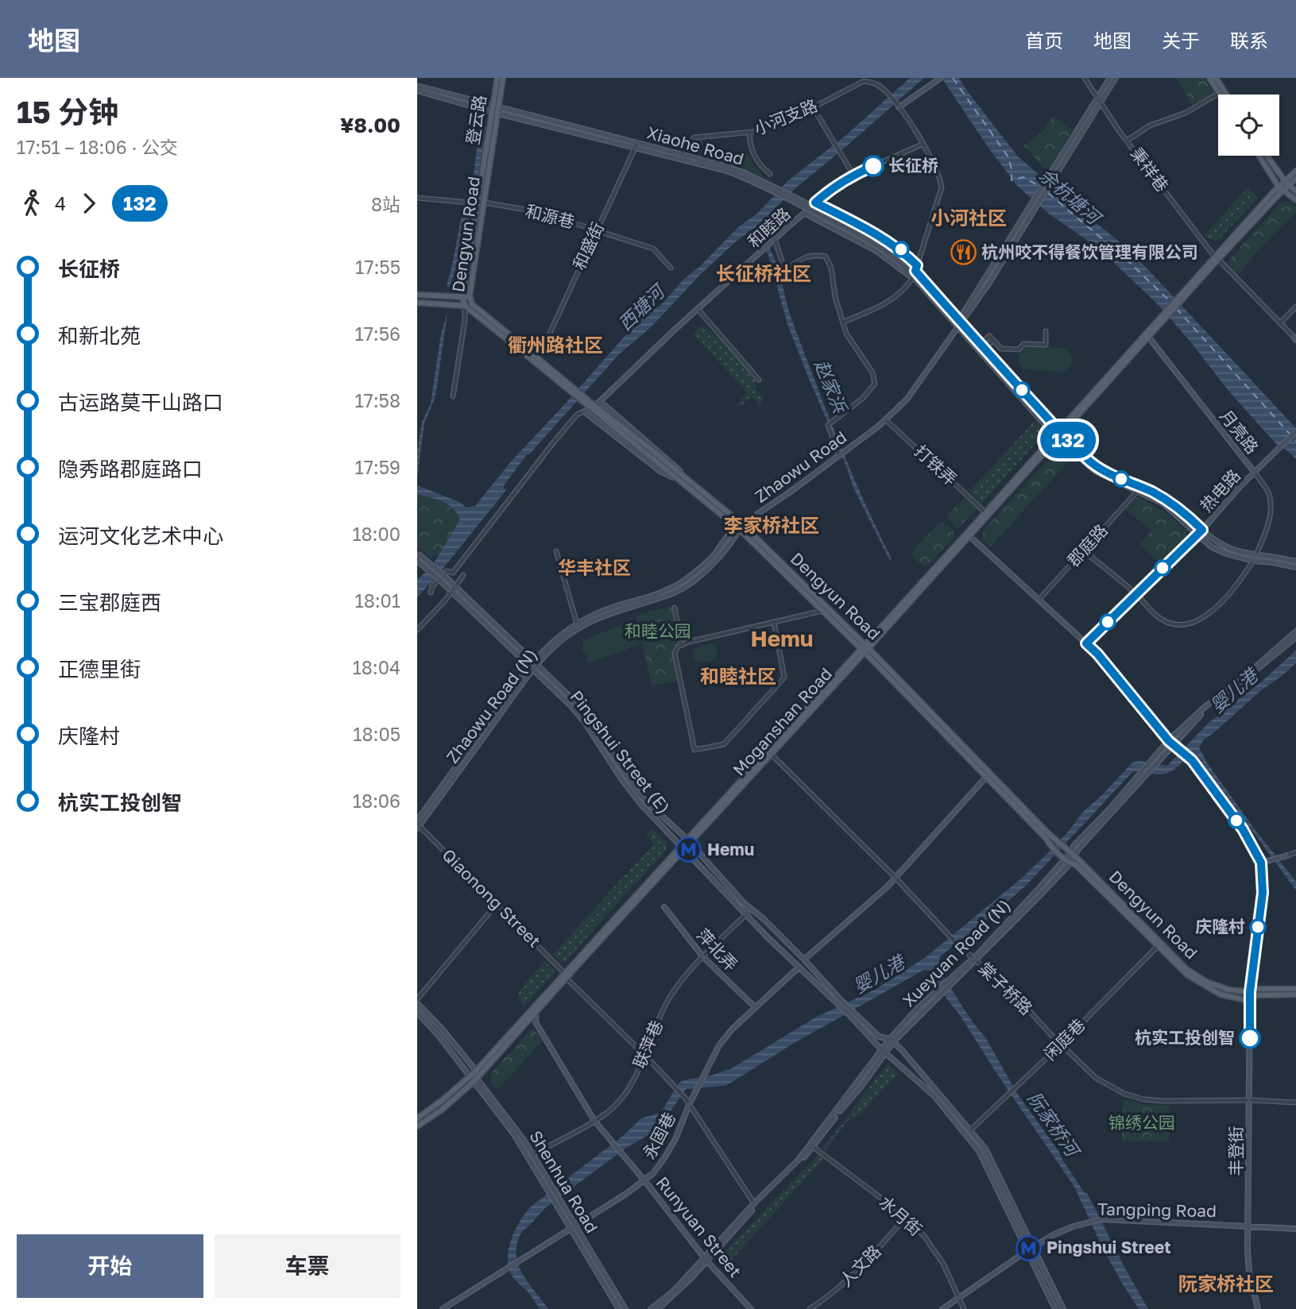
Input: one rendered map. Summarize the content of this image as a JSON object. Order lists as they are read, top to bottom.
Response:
{
  "streets": {
    "main road": [
      "登云路",
      "Xiaohe Road",
      "和睦路",
      "Dengyun Road",
      "月亮路",
      "Zhaowu Road",
      "热电路",
      "Zhaowu Road (N)",
      "Moganshan Road",
      "Pingshui Street (E)",
      "萍北弄",
      "Xueyuan Road (N)",
      "永固巷",
      "丰登街",
      "Shenhua Road",
      "Tangping Road",
      "Runyuan Street"
    ],
    "street": [
      "小河支路",
      "秉祥巷",
      "和源巷",
      "和盛街",
      "打铁弄",
      "郡庭路",
      "Qiaonong Street",
      "棠子桥路",
      "闲庭巷",
      "联萍巷",
      "水月街",
      "人文路"
    ]
  },
  "crossings": [
    ["小河支路", "Xiaohe Road"],
    ["登云路", "Xiaohe Road"],
    ["登云路", "Dengyun Road"],
    ["Xiaohe Road", "Dengyun Road"],
    ["Xiaohe Road", "和盛街"],
    ["Xiaohe Road", "Zhaowu Road"],
    ["和源巷", "Dengyun Road"],
    ["和源巷", "和盛街"],
    ["Dengyun Road", "Zhaowu Road"],
    ["Dengyun Road", "Zhaowu Road (N)"],
    ["Dengyun Road", "Moganshan Road"],
    ["Dengyun Road", "Xueyuan Road (N)"],
    ["Dengyun Road", "闲庭巷"],
    ["Dengyun Road", "丰登街"],
    ["月亮路", "热电路"],
    ["月亮路", "Moganshan Road"],
    ["打铁弄", "Zhaowu Road"],
    ["打铁弄", "Moganshan Road"],
    ["Zhaowu Road", "Zhaowu Road (N)"],
    ["Zhaowu Road (N)", "Pingshui Street (E)"],
    ["Zhaowu Road (N)", "Qiaonong Street"],
    ["Moganshan Road", "Pingshui Street (E)"],
    ["Moganshan Road", "Qiaonong Street"],
    ["Moganshan Road", "棠子桥路"],
    ["Moganshan Road", "Shenhua Road"],
    ["Qiaonong Street", "Xueyuan Road (N)"],
    ["Qiaonong Street", "联萍巷"],
    ["Qiaonong Street", "永固巷"],
    ["萍北弄", "联萍巷"],
    ["萍北弄", "永固巷"],
    ["Xueyuan Road (N)", "棠子桥路"],
    ["Xueyuan Road (N)", "水月街"],
    ["Xueyuan Road (N)", "Runyuan Street"],
    ["棠子桥路", "闲庭巷"],
    ["棠子桥路", "丰登街"],
    ["联萍巷", "Shenhua Road"],
    ["联萍巷", "Runyuan Street"],
    ["永固巷", "Shenhua Road"],
    ["永固巷", "Runyuan Street"],
    ["丰登街", "Tangping Road"],
    ["Tangping Road", "水月街"],
    ["水月街", "人文路"]
  ],
  "districts": [
    "小河社区",
    "长征桥社区",
    "衢州路社区",
    "李家桥社区",
    "华丰社区",
    "Hemu",
    "和睦社区",
    "阮家桥社区"
  ],
  "water": [
    "余杭塘河",
    "西塘河",
    "赵家浜",
    "婴儿港",
    "阮家桥河"
  ],
  "parks": ["和睦公园", "锦绣公园"],
  "places": {
    "other": ["长征桥", "庆隆村", "杭实工投创智"],
    "restaurant": ["杭州咬不得餐饮管理有限公司"],
    "metro station": ["Hemu", "Pingshui Street"]
  },
  "lines": ["bus line 132"],
  "page": {
    "header": "地图",
    "nav": [
      "首页",
      "地图",
      "关于",
      "联系"
    ],
    "heading": ["15 分钟", "17:51 – 18:06 · 公交", "¥8.00"],
    "on_map": "132",
    "legs": ["4", "132", "8站"],
    "list": [
      {
        "name": "长征桥",
        "value": "17:55"
      },
      {
        "name": "和新北苑",
        "value": "17:56"
      },
      {
        "name": "古运路莫干山路口",
        "value": "17:58"
      },
      {
        "name": "隐秀路郡庭路口",
        "value": "17:59"
      },
      {
        "name": "运河文化艺术中心",
        "value": "18:00"
      },
      {
        "name": "三宝郡庭西",
        "value": "18:01"
      },
      {
        "name": "正德里街",
        "value": "18:04"
      },
      {
        "name": "庆隆村",
        "value": "18:05"
      },
      {
        "name": "杭实工投创智",
        "value": "18:06"
      }
    ],
    "buttons": ["开始", "车票"]
  }
}
